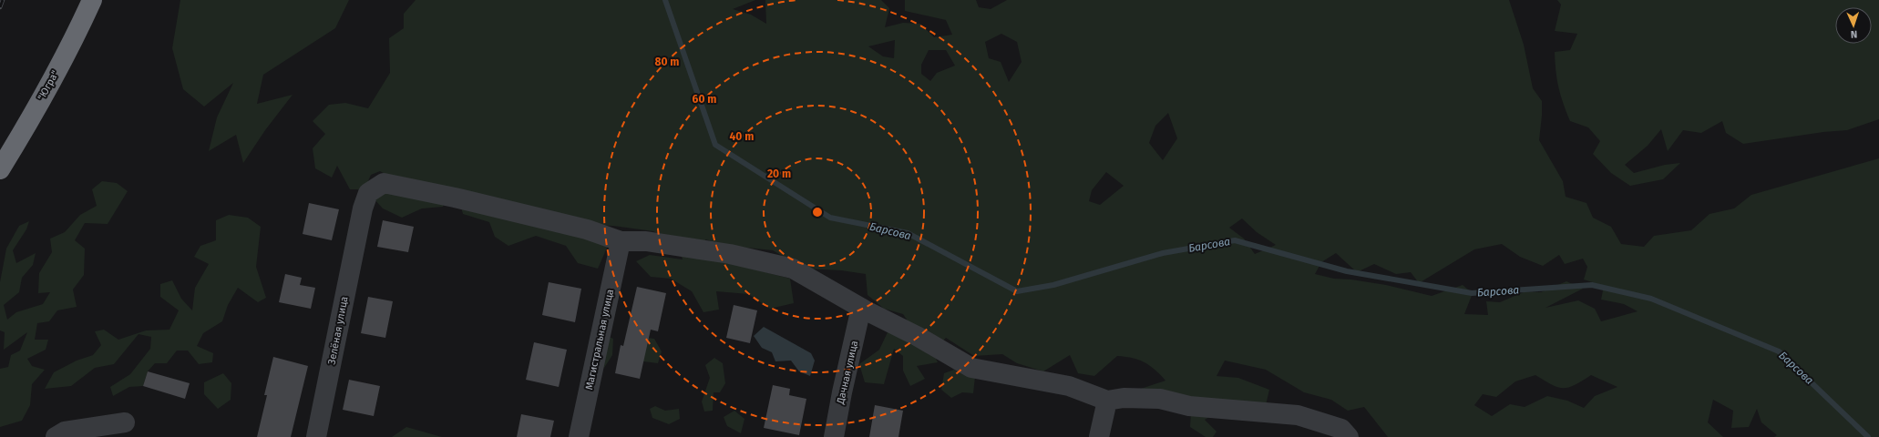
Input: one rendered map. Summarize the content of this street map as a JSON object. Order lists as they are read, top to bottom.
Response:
{
  "streets": {
    "highway": ["\"Югра\""],
    "street": ["Зелёная улица", "Магистральная улица", "Дачная улица"]
  },
  "crossings": [
    ["Зелёная улица", "Магистральная улица"],
    ["Зелёная улица", "Дачная улица"]
  ],
  "water": ["Барсова"],
  "north": "bottom",
  "rings": [
    "80 m",
    "60 m",
    "40 m",
    "20 m"
  ]
}
